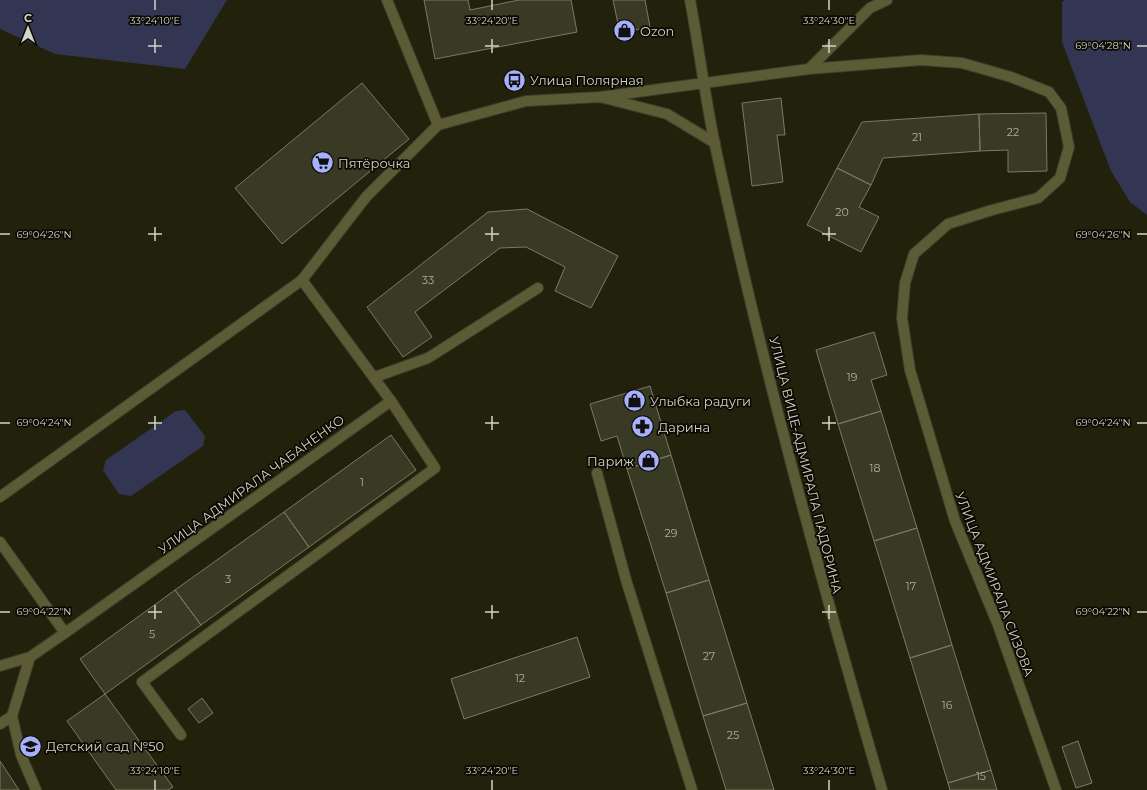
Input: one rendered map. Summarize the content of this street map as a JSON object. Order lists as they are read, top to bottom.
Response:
{
  "streets": {
    "street": ["УЛИЦА ВИЦЕ-АДМИРАЛА ПАДОРИНА", "УЛИЦА АДМИРАЛА ЧАБАНЕНКО", "УЛИЦА АДМИРАЛА СИЗОВА"]
  },
  "crossings": [
    ["УЛИЦА ВИЦЕ-АДМИРАЛА ПАДОРИНА", "УЛИЦА АДМИРАЛА СИЗОВА"]
  ],
  "places": {
    "shop": ["Ozon", "Улыбка радуги", "Париж"],
    "bus stop": ["Улица Полярная"],
    "supermarket": ["Пятёрочка"],
    "pharmacy": ["Дарина"],
    "school or university": ["Детский сад №50"]
  },
  "house_numbers": [
    "22",
    "21",
    "20",
    "33",
    "19",
    "18",
    "1",
    "29",
    "3",
    "17",
    "5",
    "27",
    "12",
    "16",
    "25",
    "15"
  ],
  "north": "top",
  "coordinates": [
    "33°24'10\"E",
    "33°24'20\"E",
    "33°24'30\"E",
    "69°04'28\"N",
    "69°04'26\"N",
    "69°04'24\"N",
    "69°04'22\"N"
  ]
}
